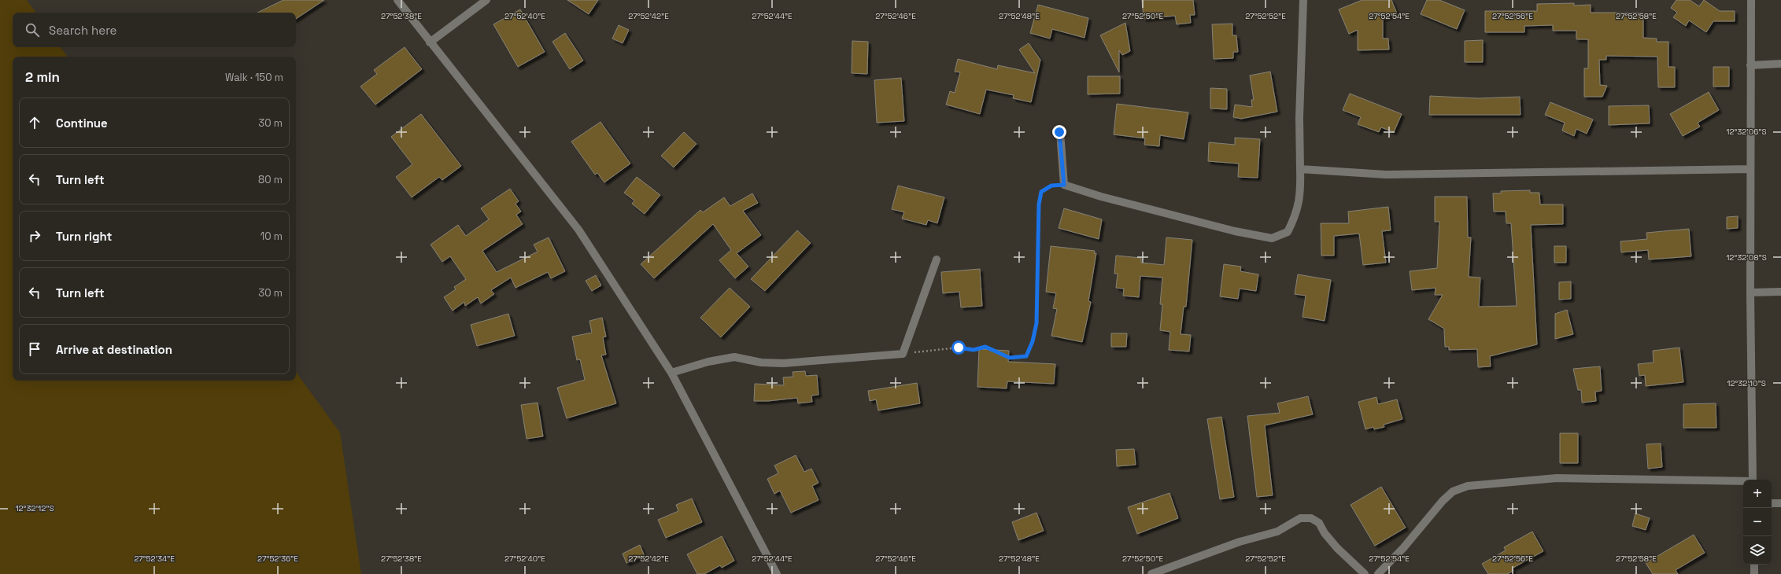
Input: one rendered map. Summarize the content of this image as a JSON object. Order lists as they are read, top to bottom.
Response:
{
  "page": {
    "search": "Search here",
    "heading": ["2 min", "Walk · 150 m"],
    "list": [
      ["Continue", "30 m"],
      ["Turn left", "80 m"],
      ["Turn right", "10 m"],
      ["Turn left", "30 m"],
      "Arrive at destination"
    ],
    "map_buttons": ["+", "−"]
  },
  "coordinates": [
    "27°52'38\"E",
    "27°52'40\"E",
    "27°52'42\"E",
    "27°52'44\"E",
    "27°52'46\"E",
    "27°52'48\"E",
    "27°52'50\"E",
    "27°52'52\"E",
    "27°52'54\"E",
    "27°52'56\"E",
    "27°52'58\"E",
    "12°32'06\"S",
    "12°32'08\"S",
    "12°32'10\"S",
    "12°32'12\"S",
    "27°52'34\"E",
    "27°52'36\"E"
  ]
}
